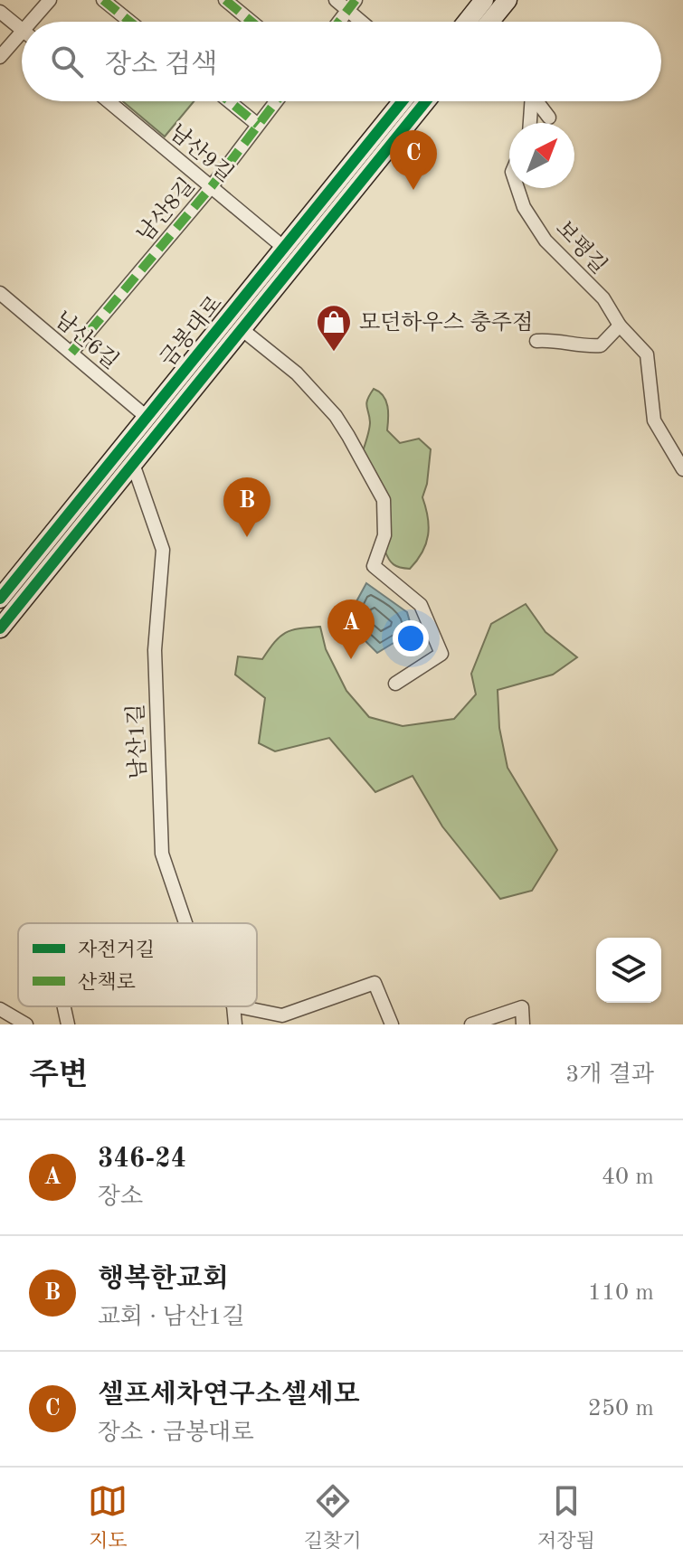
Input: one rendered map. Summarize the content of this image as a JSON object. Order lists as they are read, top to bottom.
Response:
{
  "streets": {
    "street": [
      "남산9길",
      "남산8길",
      "보평길",
      "금봉대로",
      "남산6길",
      "남산1길"
    ]
  },
  "crossings": [
    ["남산9길", "남산8길"],
    ["남산9길", "금봉대로"],
    ["남산8길", "남산6길"],
    ["금봉대로", "남산6길"],
    ["금봉대로", "남산1길"]
  ],
  "places": {
    "shop": ["모던하우스 충주점"]
  },
  "legend": ["자전거길", "산책로"],
  "north": "top right",
  "page": {
    "search": "장소 검색",
    "pins": ["C", "B", "A"],
    "heading": ["주변", "3개 결과"],
    "list": [
      {
        "mark": "A",
        "name": "346-24",
        "note": "장소",
        "value": "40 m"
      },
      {
        "mark": "B",
        "name": "행복한교회",
        "note": "교회 · 남산1길",
        "value": "110 m"
      },
      {
        "mark": "C",
        "name": "셀프세차연구소셀세모",
        "note": "장소 · 금봉대로",
        "value": "250 m"
      }
    ],
    "nav": ["지도", "길찾기", "저장됨"]
  }
}
